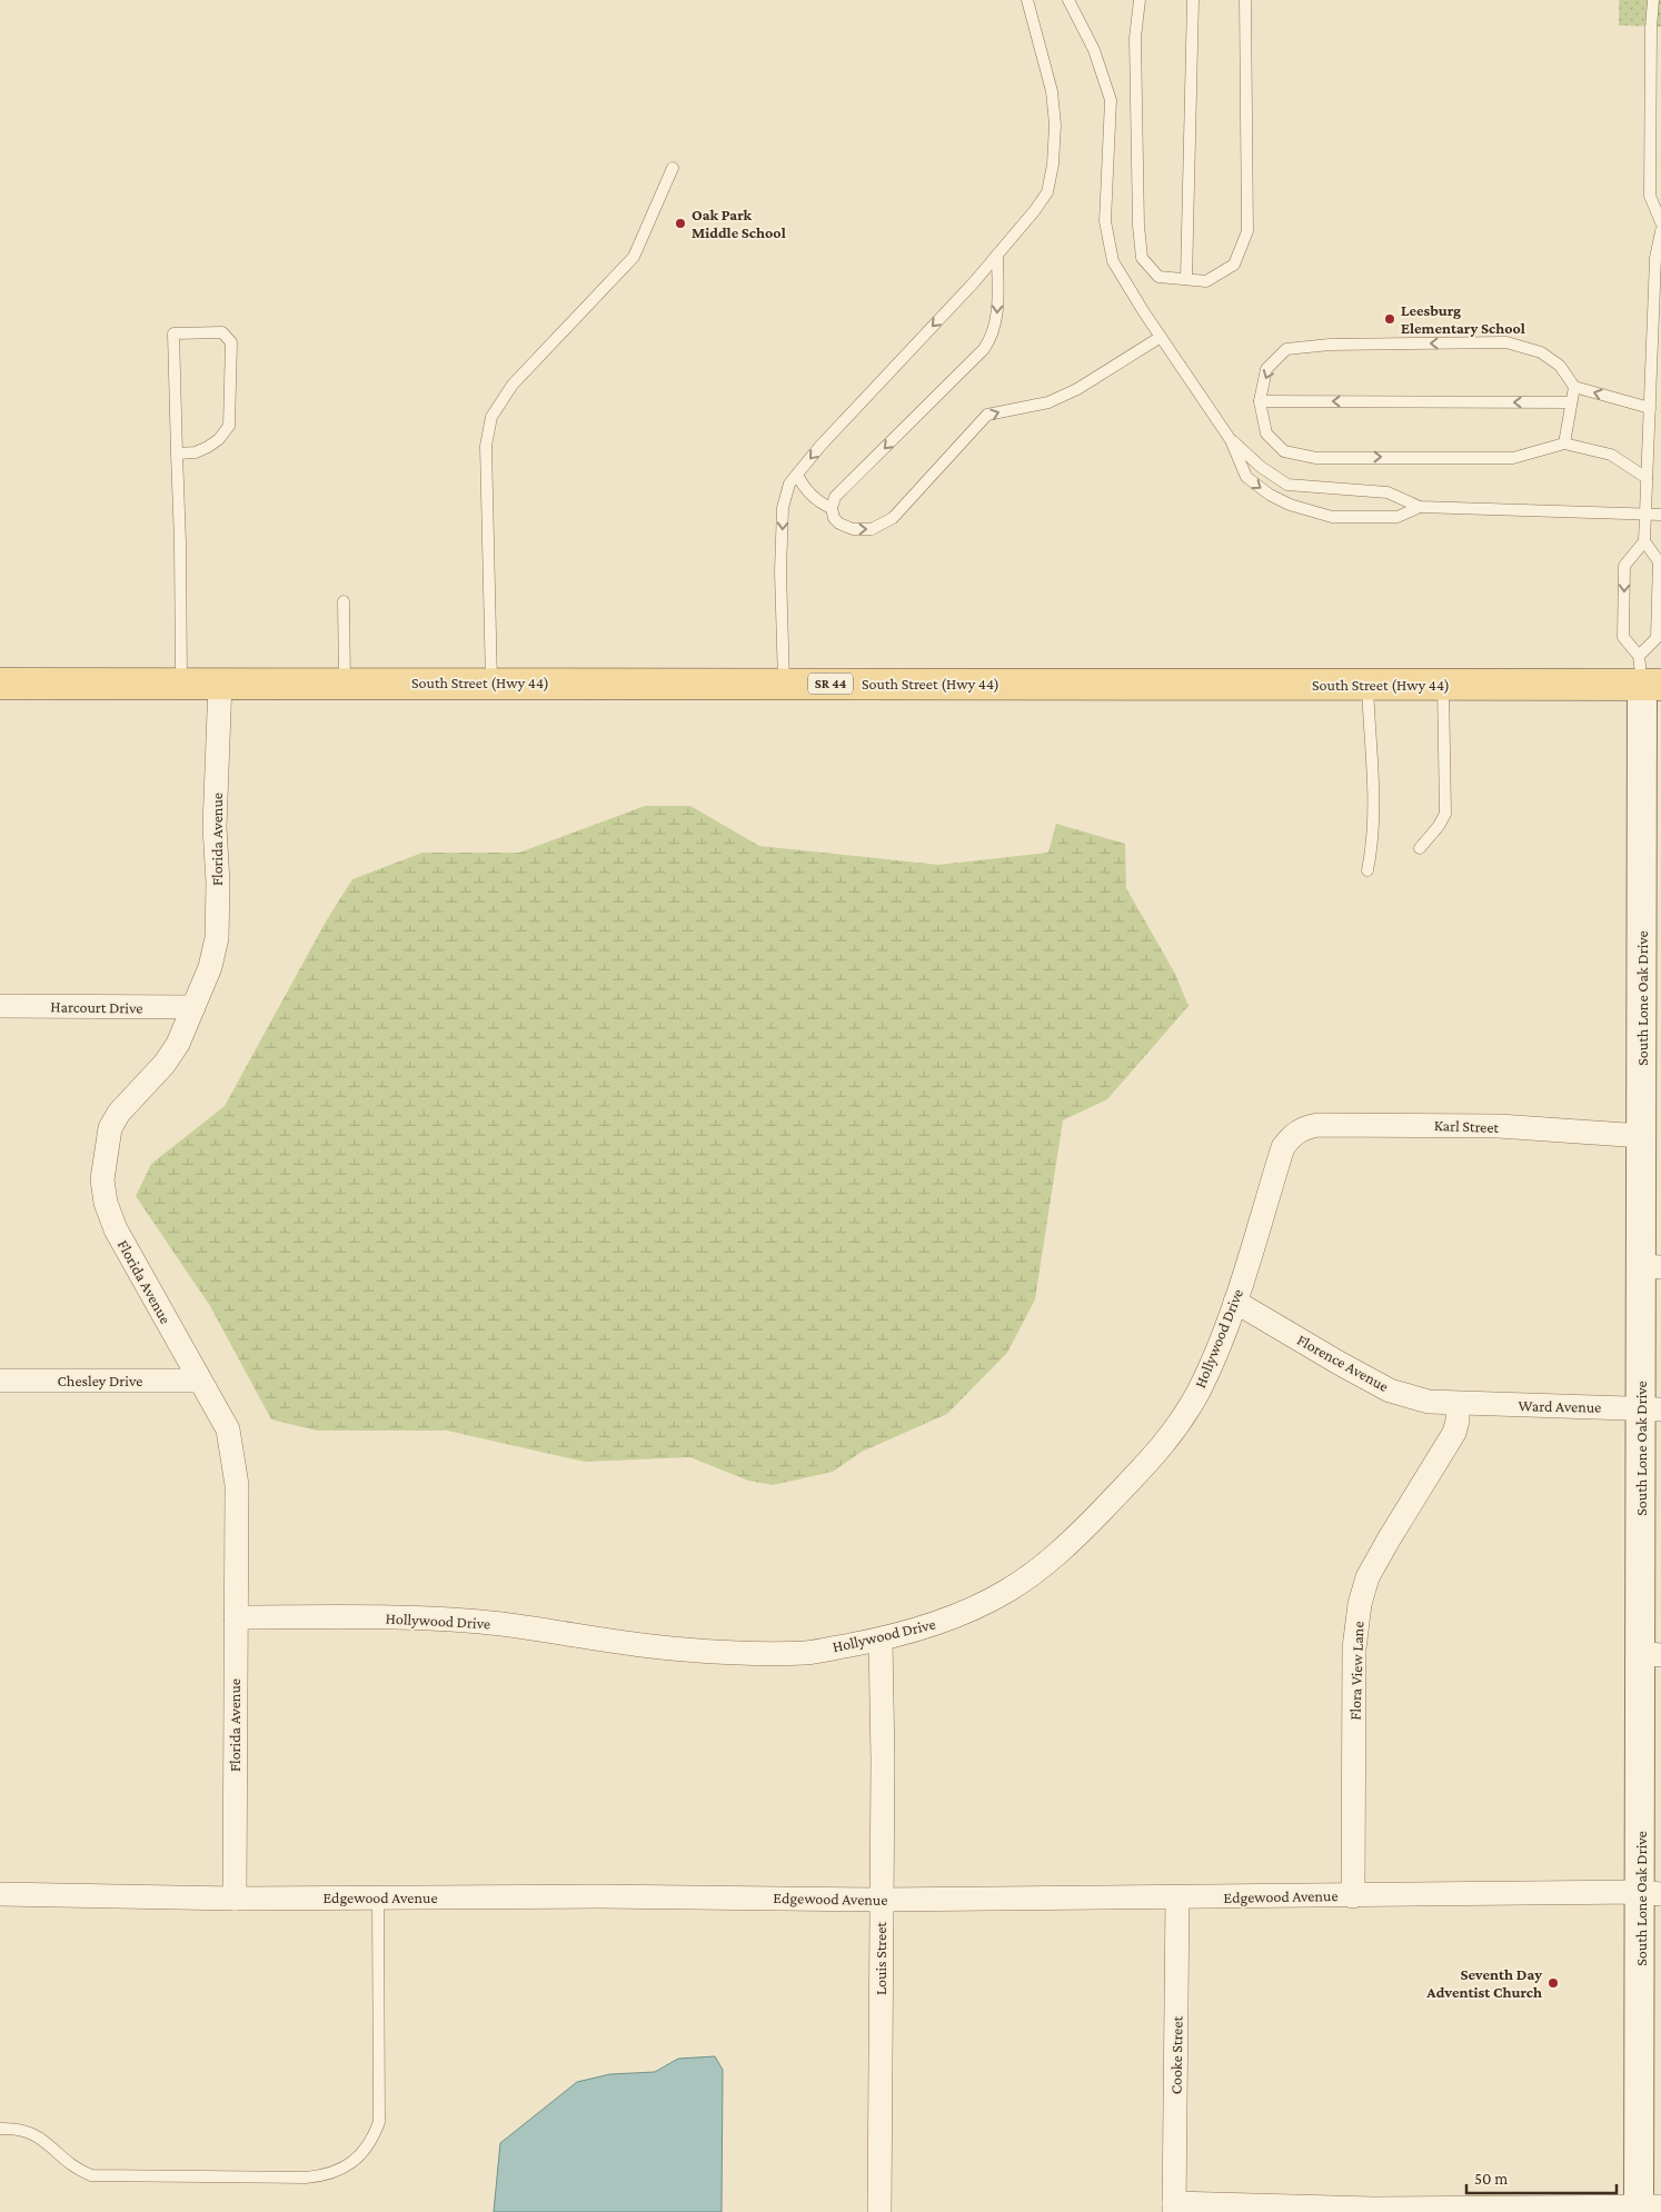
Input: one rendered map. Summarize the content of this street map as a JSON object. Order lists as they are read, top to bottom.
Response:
{
  "streets": {
    "main road": ["South Street (Hwy 44)", "SR 44"],
    "street": [
      "Florida Avenue",
      "South Lone Oak Drive",
      "Harcourt Drive",
      "Karl Street",
      "Hollywood Drive",
      "Florence Avenue",
      "Chesley Drive",
      "Ward Avenue",
      "Flora View Lane",
      "Edgewood Avenue",
      "Louis Street",
      "Cooke Street"
    ]
  },
  "crossings": [
    ["South Street (Hwy 44)", "Florida Avenue"],
    ["South Street (Hwy 44)", "South Lone Oak Drive"],
    ["Florida Avenue", "Harcourt Drive"],
    ["Florida Avenue", "Hollywood Drive"],
    ["Florida Avenue", "Chesley Drive"],
    ["Florida Avenue", "Edgewood Avenue"],
    ["South Lone Oak Drive", "Karl Street"],
    ["South Lone Oak Drive", "Ward Avenue"],
    ["South Lone Oak Drive", "Edgewood Avenue"],
    ["Karl Street", "Hollywood Drive"],
    ["Hollywood Drive", "Florence Avenue"],
    ["Hollywood Drive", "Louis Street"],
    ["Florence Avenue", "Ward Avenue"],
    ["Florence Avenue", "Flora View Lane"],
    ["Ward Avenue", "Flora View Lane"],
    ["Flora View Lane", "Edgewood Avenue"],
    ["Edgewood Avenue", "Louis Street"],
    ["Edgewood Avenue", "Cooke Street"]
  ],
  "places": ["Oak Park Middle School", "Leesburg Elementary School", "Seventh Day Adventist Church"],
  "scale_bar": "50 m"
}
